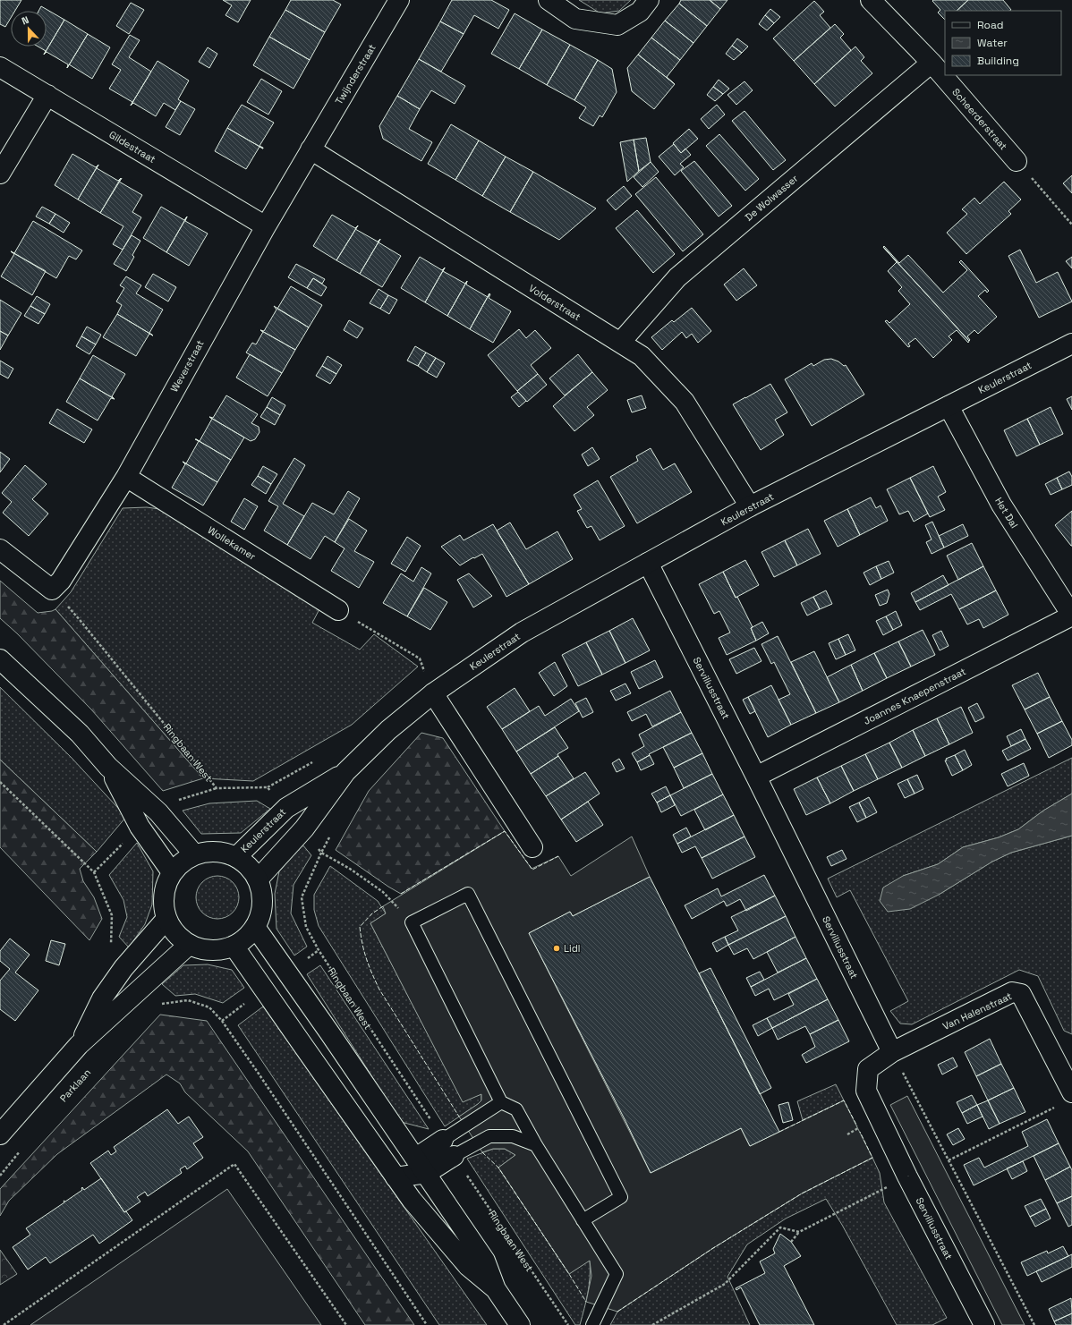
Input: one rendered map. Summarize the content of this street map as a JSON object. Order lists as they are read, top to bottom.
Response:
{
  "streets": {
    "street": [
      "Twijnderstraat",
      "Scheerderstraat",
      "Gildestraat",
      "De Wolwasser",
      "Volderstraat",
      "Weverstraat",
      "Keulerstraat",
      "Het Dal",
      "Wollekamer",
      "Serviliusstraat",
      "Joannes Knaepenstraat",
      "Van Halenstraat"
    ],
    "path": ["Ringbaan West"]
  },
  "crossings": [
    ["Twijnderstraat", "Volderstraat"],
    ["Twijnderstraat", "Weverstraat"],
    ["Scheerderstraat", "De Wolwasser"],
    ["Gildestraat", "Weverstraat"],
    ["De Wolwasser", "Volderstraat"],
    ["Volderstraat", "Weverstraat"],
    ["Volderstraat", "Keulerstraat"],
    ["Weverstraat", "Wollekamer"],
    ["Weverstraat", "Ringbaan West"],
    ["Keulerstraat", "Het Dal"],
    ["Keulerstraat", "Serviliusstraat"],
    ["Keulerstraat", "Ringbaan West"],
    ["Het Dal", "Joannes Knaepenstraat"],
    ["Serviliusstraat", "Joannes Knaepenstraat"],
    ["Serviliusstraat", "Van Halenstraat"]
  ],
  "places": ["Lidl"],
  "legend": ["Road", "Water", "Building"],
  "north": "top"
}
